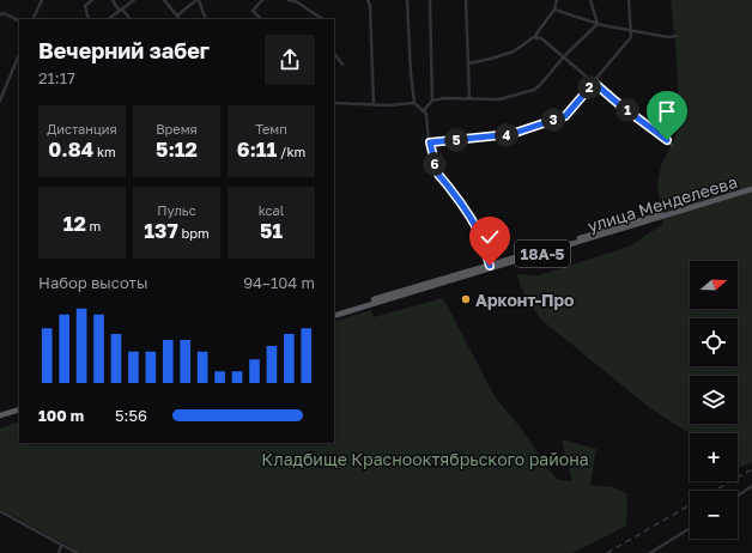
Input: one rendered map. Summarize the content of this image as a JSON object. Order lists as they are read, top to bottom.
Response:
{
  "streets": {
    "highway": ["улица Менделеева", "18А-5"]
  },
  "parks": ["Кладбище Краснооктябрьского района"],
  "places": ["Арконт-Про"],
  "north": "right",
  "page": {
    "heading": ["Вечерний забег", "21:17"],
    "pins": [
      "2",
      "1",
      "3",
      "4",
      "5",
      "6"
    ],
    "stats": [
      ["Дистанция", "0.84 km"],
      ["Время", "5:12"],
      ["Темп", "6:11 /km"],
      ["12 m"],
      ["Пульс", "137 bpm"],
      ["kcal", "51"]
    ],
    "map_buttons": ["+", "−"],
    "chart": ["Набор высоты", "94–104 m"],
    "list": [
      {
        "name": "100 m",
        "note": "5:56"
      }
    ]
  }
}
